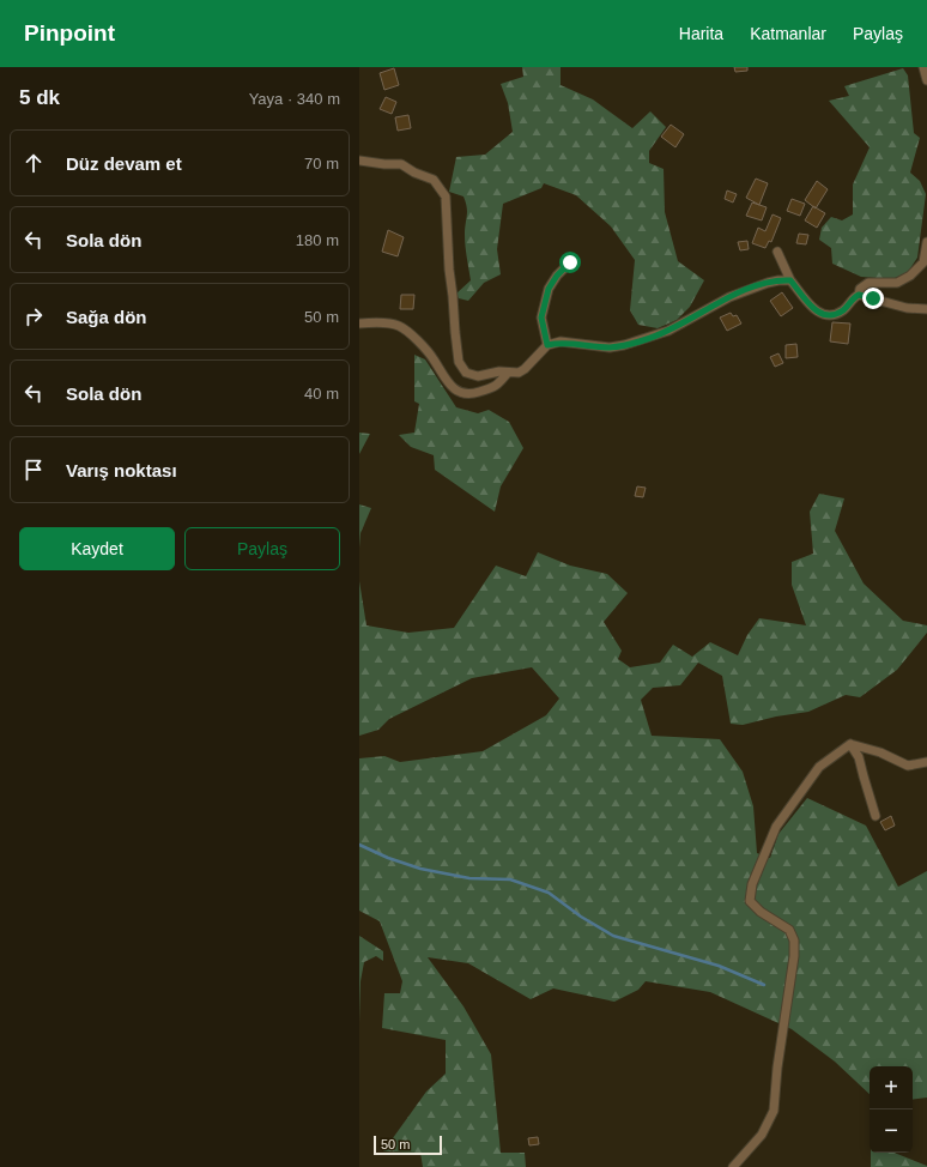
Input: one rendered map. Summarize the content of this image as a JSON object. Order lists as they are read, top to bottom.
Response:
{
  "scale_bar": "50 m",
  "page": {
    "header": "Pinpoint",
    "nav": ["Harita", "Katmanlar", "Paylaş"],
    "heading": ["5 dk", "Yaya · 340 m"],
    "list": [
      ["Düz devam et", "70 m"],
      ["Sola dön", "180 m"],
      ["Sağa dön", "50 m"],
      ["Sola dön", "40 m"],
      "Varış noktası"
    ],
    "buttons": ["Kaydet", "Paylaş"],
    "map_buttons": ["+", "−"],
    "scale": "50 m"
  }
}
